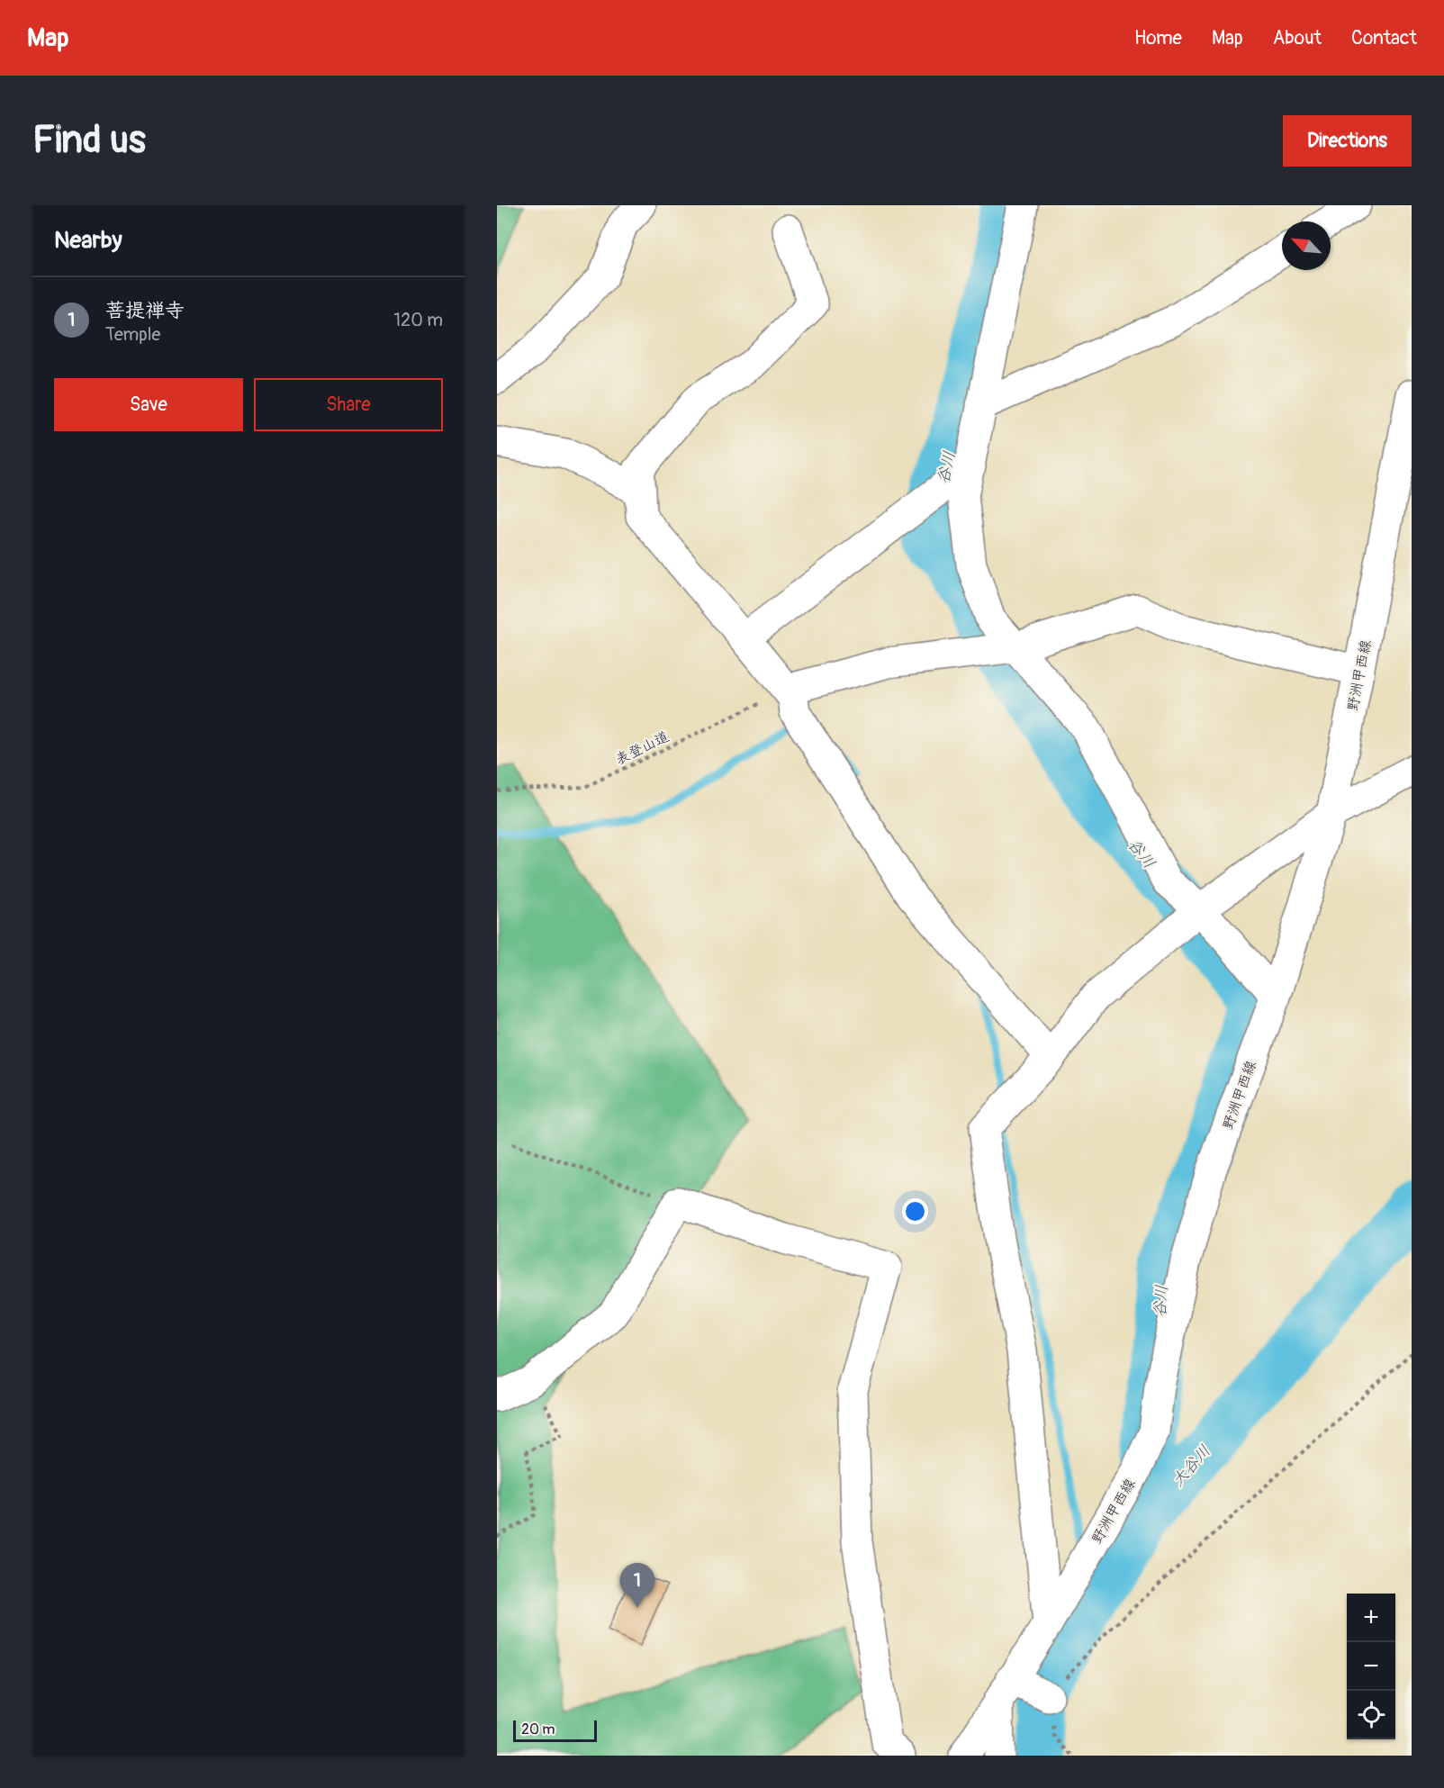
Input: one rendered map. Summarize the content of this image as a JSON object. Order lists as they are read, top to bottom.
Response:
{
  "streets": {
    "street": ["野洲甲西線"],
    "path": ["表登山道"]
  },
  "water": ["谷川", "大谷川"],
  "scale_bar": "20 m",
  "north": "top left",
  "page": {
    "header": "Map",
    "nav": [
      "Home",
      "Map",
      "About",
      "Contact"
    ],
    "buttons": [
      "Directions",
      ["Save", "Share"]
    ],
    "title": "Find us",
    "heading": "Nearby",
    "list": [
      {
        "mark": "1",
        "name": "菩提禅寺",
        "note": "Temple",
        "value": "120 m"
      }
    ],
    "pins": "1",
    "map_buttons": ["+", "−"],
    "scale": "20 m"
  }
}
